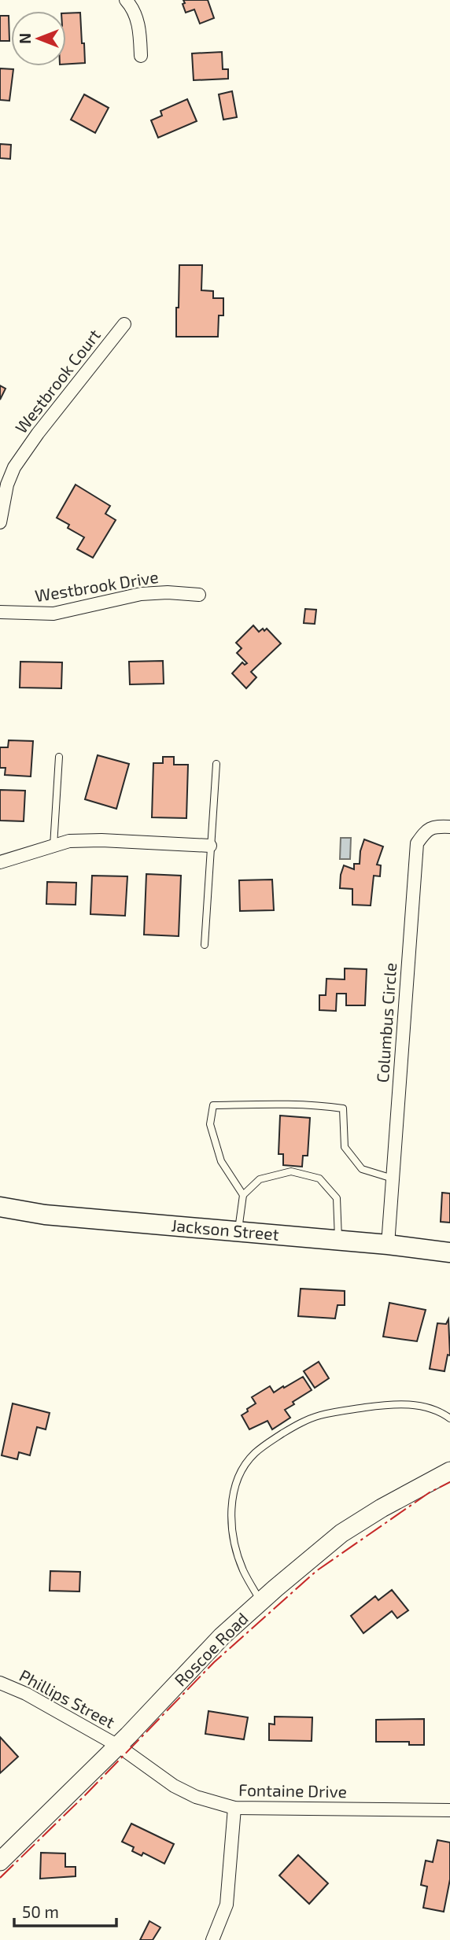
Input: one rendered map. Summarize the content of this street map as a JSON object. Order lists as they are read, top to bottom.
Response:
{
  "streets": {
    "main road": ["Jackson Street", "Roscoe Road"],
    "street": [
      "Westbrook Court",
      "Westbrook Drive",
      "Columbus Circle",
      "Phillips Street",
      "Fontaine Drive"
    ]
  },
  "crossings": [
    ["Columbus Circle", "Jackson Street"],
    ["Roscoe Road", "Phillips Street"],
    ["Roscoe Road", "Fontaine Drive"],
    ["Phillips Street", "Fontaine Drive"]
  ],
  "scale_bar": "50 m",
  "north": "left"
}
